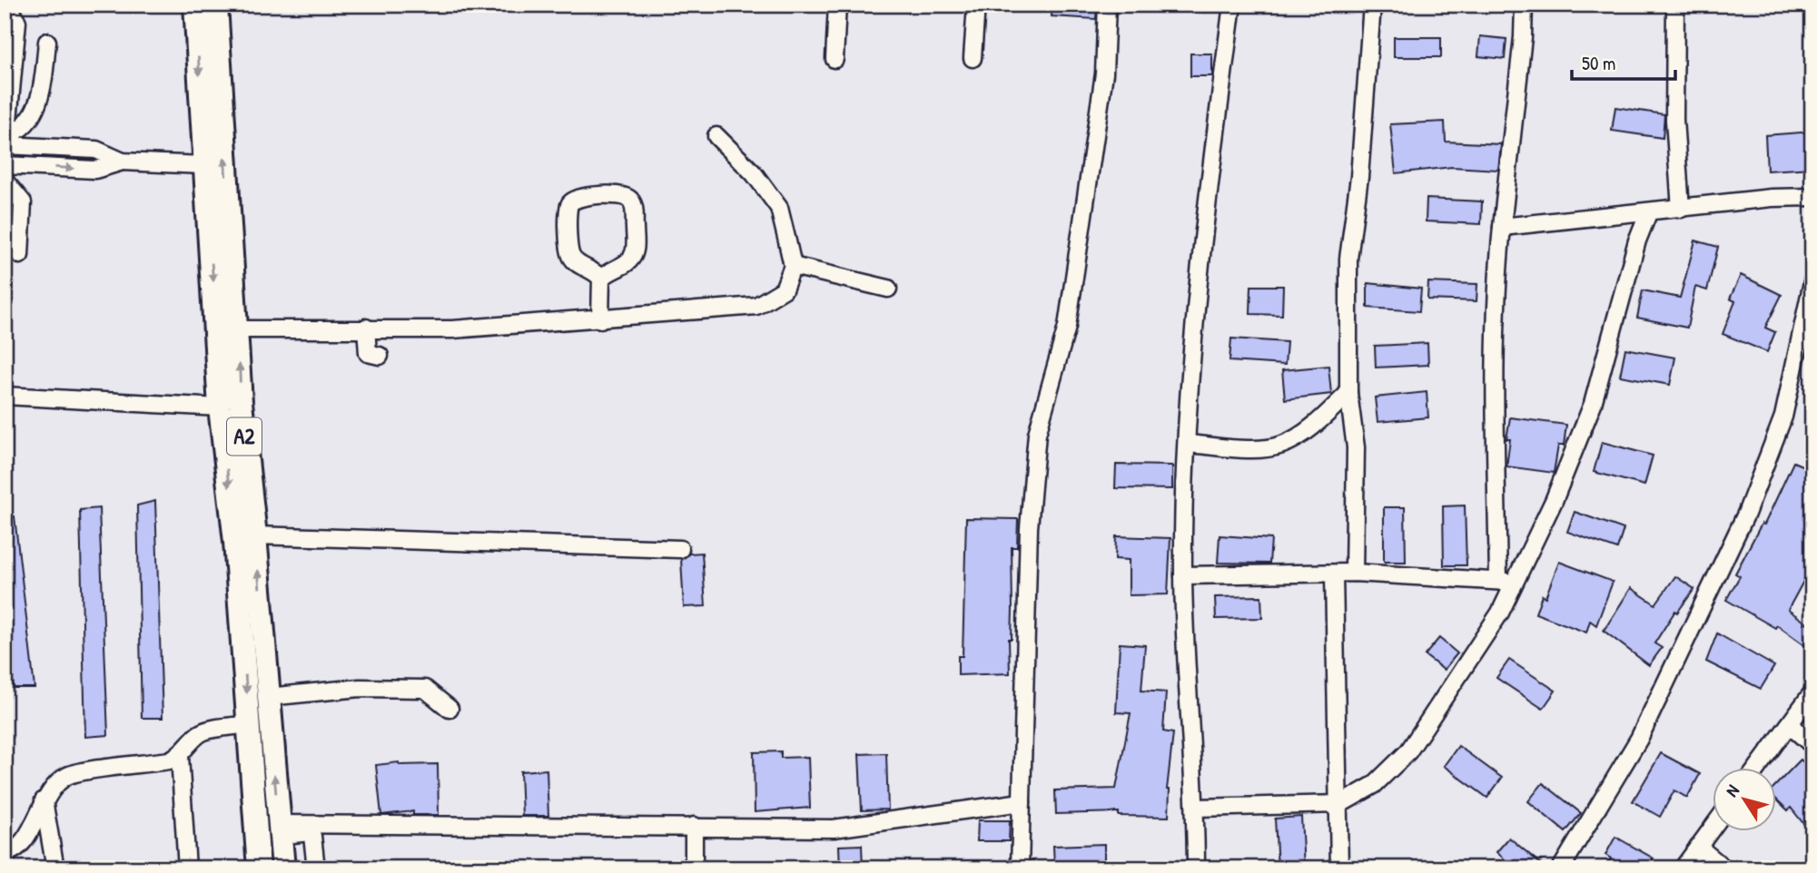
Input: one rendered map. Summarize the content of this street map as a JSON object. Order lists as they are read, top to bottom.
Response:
{
  "streets": {
    "highway": ["A2"]
  },
  "scale_bar": "50 m",
  "north": "top left"
}
